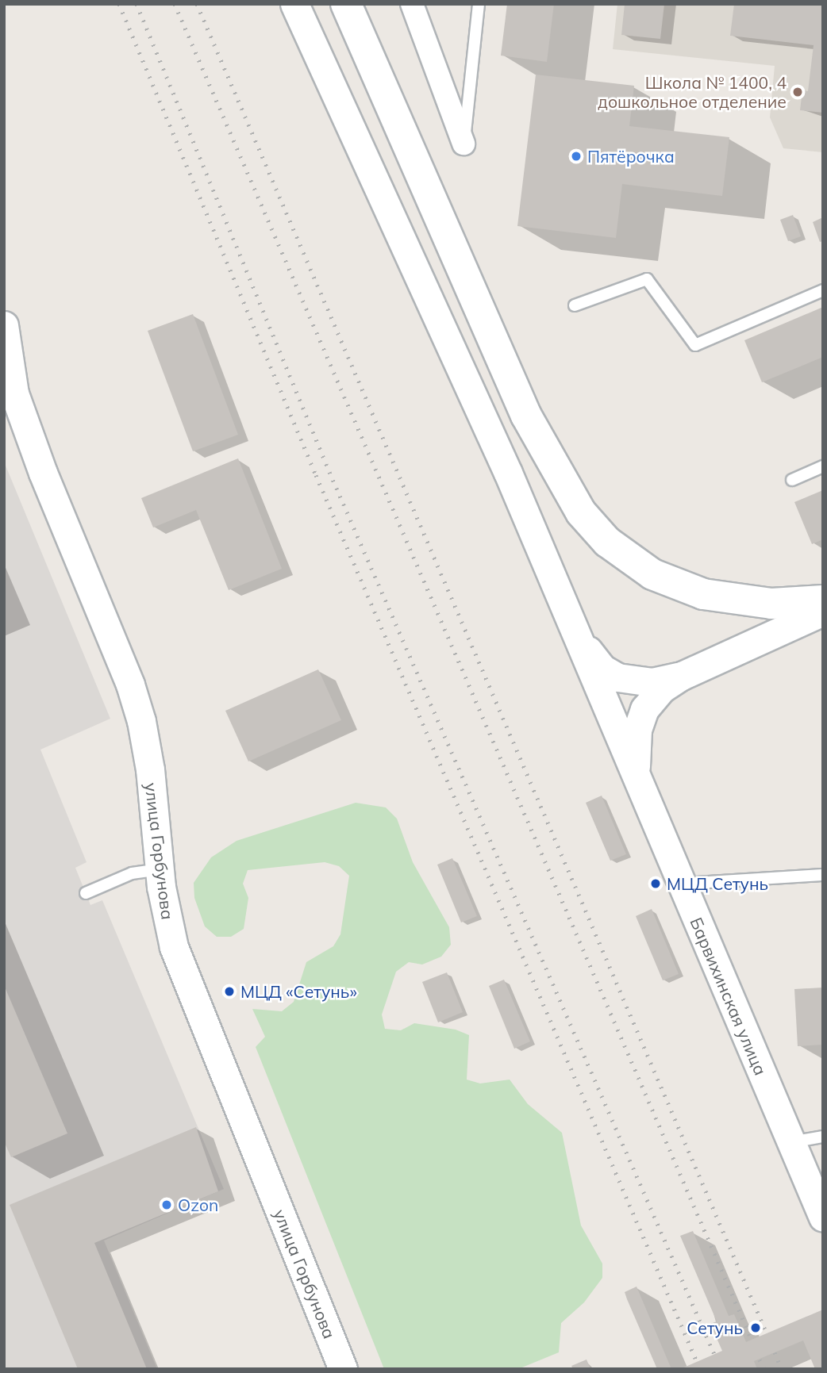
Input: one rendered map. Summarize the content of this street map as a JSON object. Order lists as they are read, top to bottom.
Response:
{
  "streets": {
    "street": ["улица Горбунова", "Барвихинская улица"]
  },
  "places": [
    "Школа № 1400, 4 дошкольное отделение",
    "Пятёрочка",
    "МЦД Сетунь",
    "МЦД «Сетунь»",
    "Ozon",
    "Сетунь"
  ]
}
